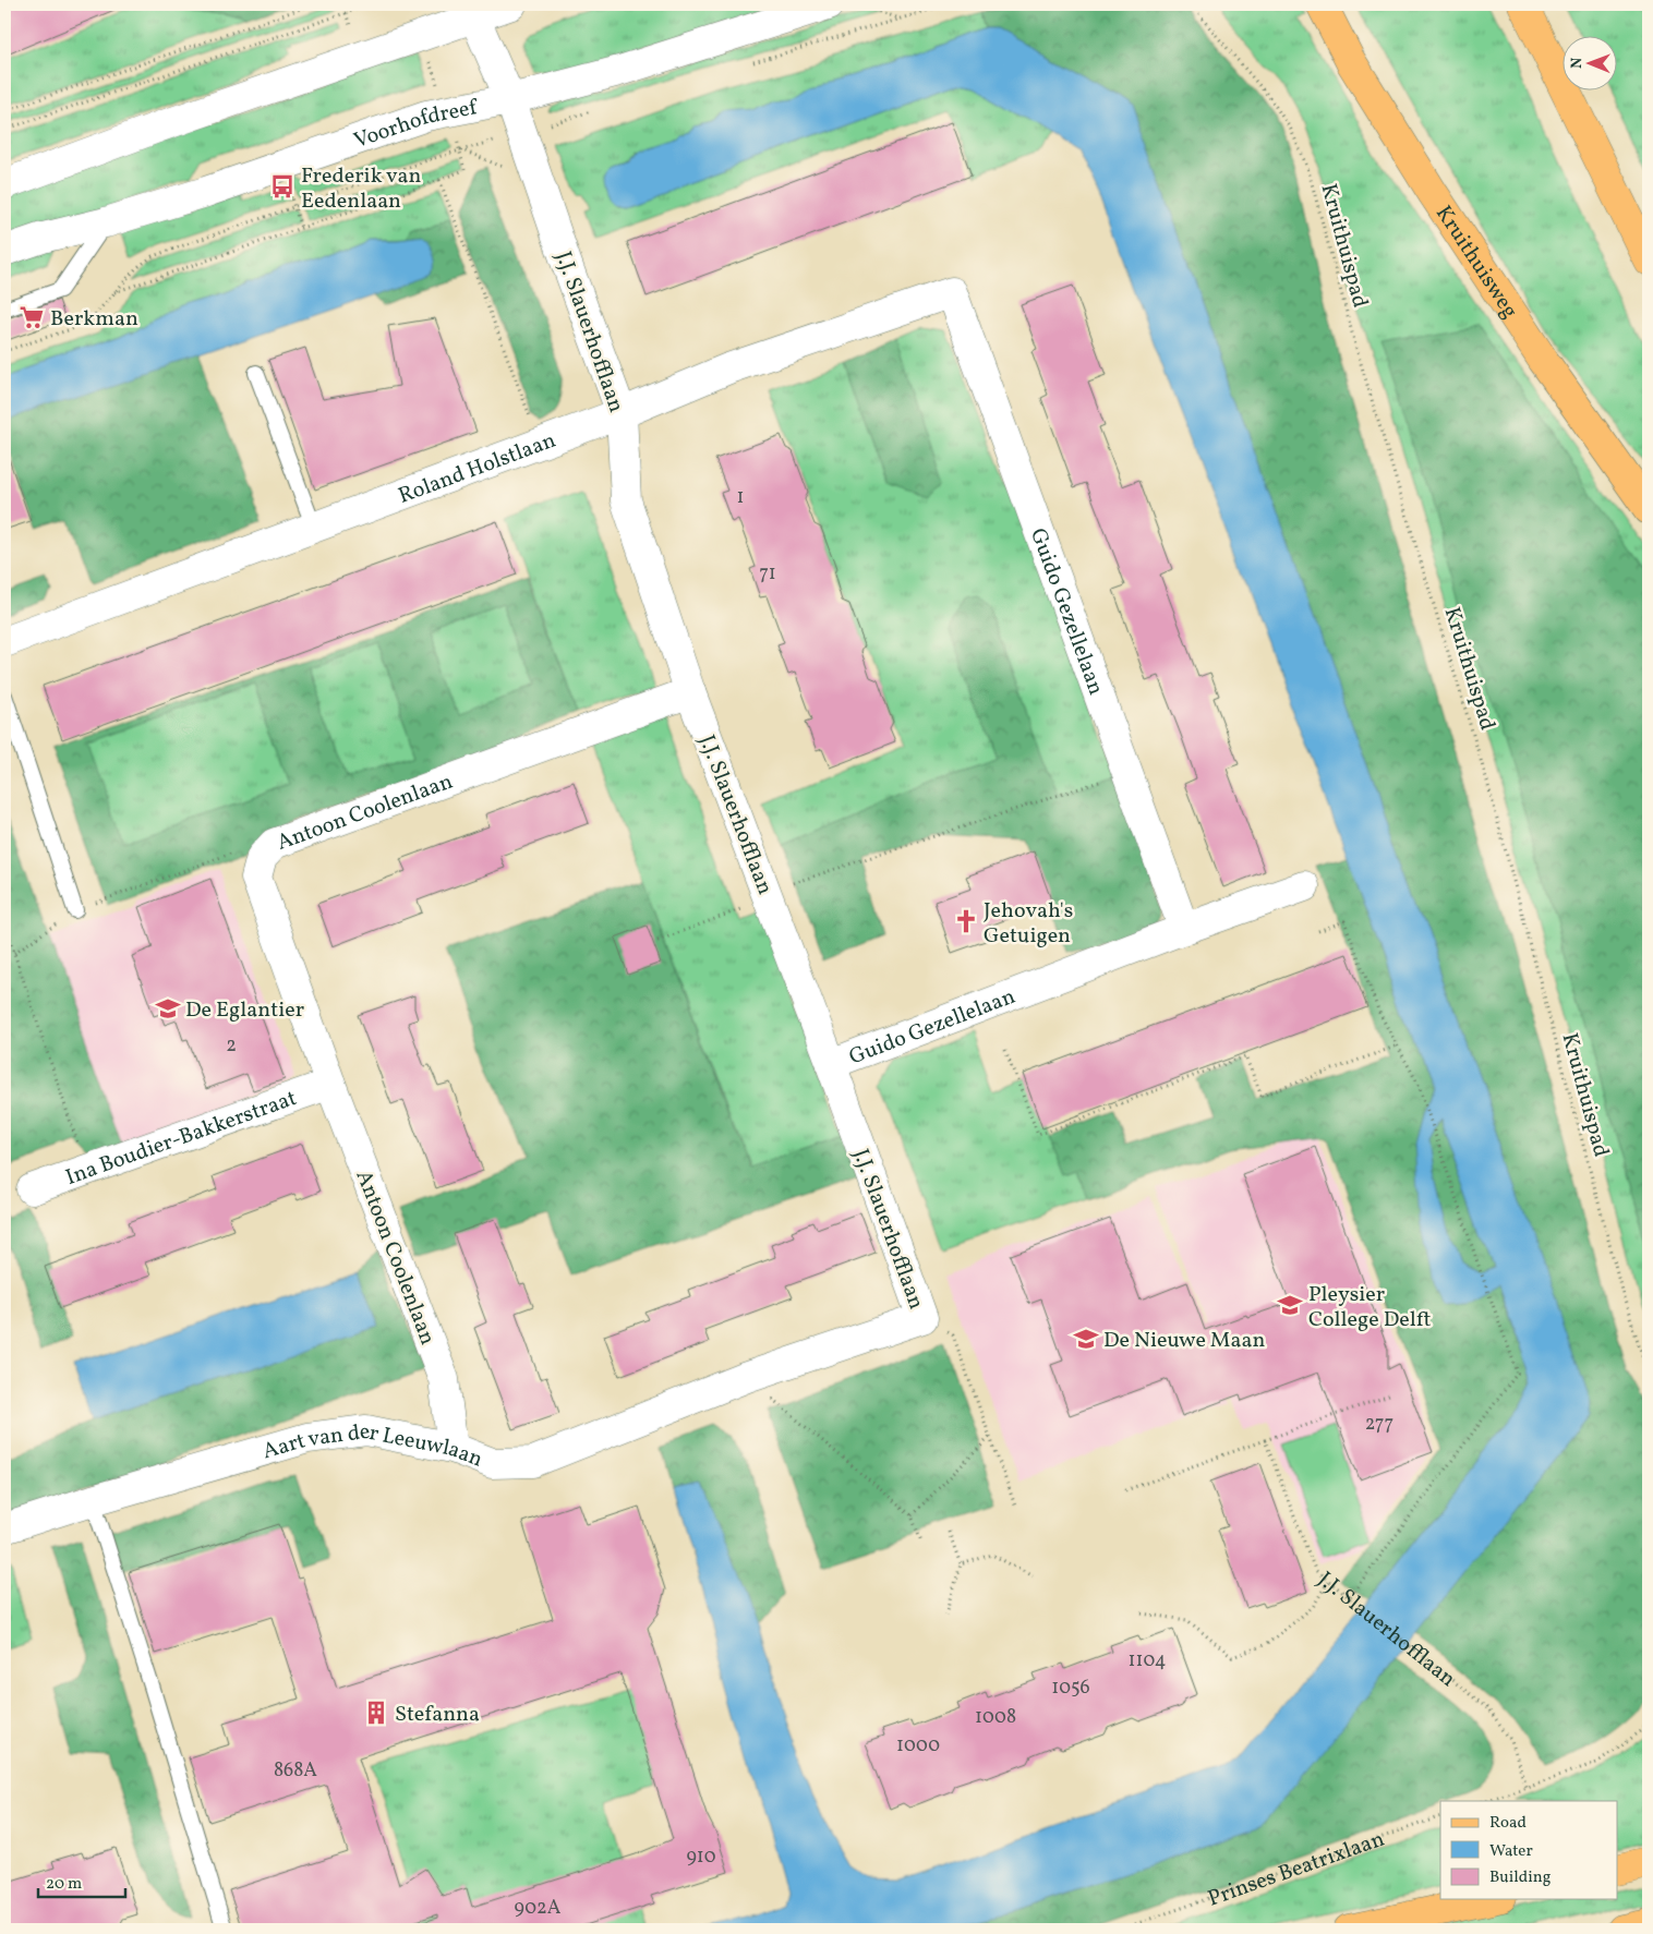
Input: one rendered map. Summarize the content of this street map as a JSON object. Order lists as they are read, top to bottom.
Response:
{
  "streets": {
    "main road": ["Kruithuisweg"],
    "street": [
      "Voorhofdreef",
      "J.J. Slauerhofflaan",
      "Roland Holstlaan",
      "Guido Gezellelaan",
      "Antoon Coolenlaan",
      "Ina Boudier-Bakkerstraat",
      "Aart van der Leeuwlaan"
    ],
    "path": ["Kruithuispad", "Prinses Beatrixlaan"]
  },
  "crossings": [
    ["Voorhofdreef", "J.J. Slauerhofflaan"],
    ["J.J. Slauerhofflaan", "Roland Holstlaan"],
    ["J.J. Slauerhofflaan", "Guido Gezellelaan"],
    ["J.J. Slauerhofflaan", "Antoon Coolenlaan"],
    ["J.J. Slauerhofflaan", "Aart van der Leeuwlaan"],
    ["Roland Holstlaan", "Guido Gezellelaan"],
    ["Antoon Coolenlaan", "Ina Boudier-Bakkerstraat"],
    ["Antoon Coolenlaan", "Aart van der Leeuwlaan"]
  ],
  "places": {
    "bus stop": ["Frederik van Eedenlaan"],
    "supermarket": ["Berkman"],
    "church": ["Jehovah's Getuigen"],
    "school or university": ["De Eglantier", "Pleysier College Delft", "De Nieuwe Maan"],
    "building": ["Stefanna"]
  },
  "house_numbers": [
    "1",
    "71",
    "2",
    "277",
    "1104",
    "1056",
    "1008",
    "1000",
    "868A",
    "910",
    "902A"
  ],
  "legend": ["Road", "Water", "Building"],
  "scale_bar": "20 m",
  "north": "left"
}
